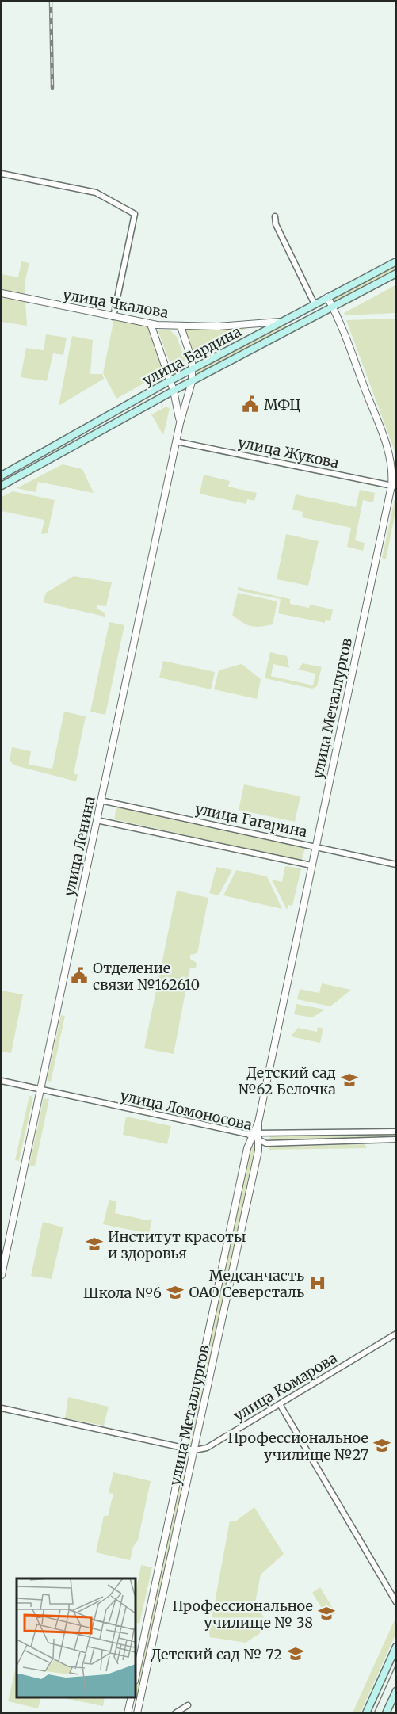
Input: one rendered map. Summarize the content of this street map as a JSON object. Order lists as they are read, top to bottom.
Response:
{
  "streets": {
    "main road": ["улица Бардина"],
    "street": [
      "улица Чкалова",
      "улица Жукова",
      "улица Металлургов",
      "улица Гагарина",
      "улица Ленина",
      "улица Ломоносова",
      "улица Комарова"
    ]
  },
  "crossings": [
    ["улица Чкалова", "улица Бардина"],
    ["улица Чкалова", "улица Ленина"],
    ["улица Бардина", "улица Металлургов"],
    ["улица Бардина", "улица Ленина"],
    ["улица Жукова", "улица Металлургов"],
    ["улица Жукова", "улица Ленина"],
    ["улица Металлургов", "улица Гагарина"],
    ["улица Металлургов", "улица Ломоносова"],
    ["улица Металлургов", "улица Комарова"],
    ["улица Гагарина", "улица Ленина"],
    ["улица Ленина", "улица Ломоносова"]
  ],
  "places": {
    "public building": ["МФЦ", "Отделение связи №162610"],
    "school or university": [
      "Детский сад №62 Белочка",
      "Институт красоты и здоровья",
      "Школа №6",
      "Профессиональное училище №27",
      "Профессиональное училище № 38",
      "Детский сад № 72"
    ],
    "hospital": ["Медсанчасть ОАО Северсталь"]
  }
}
